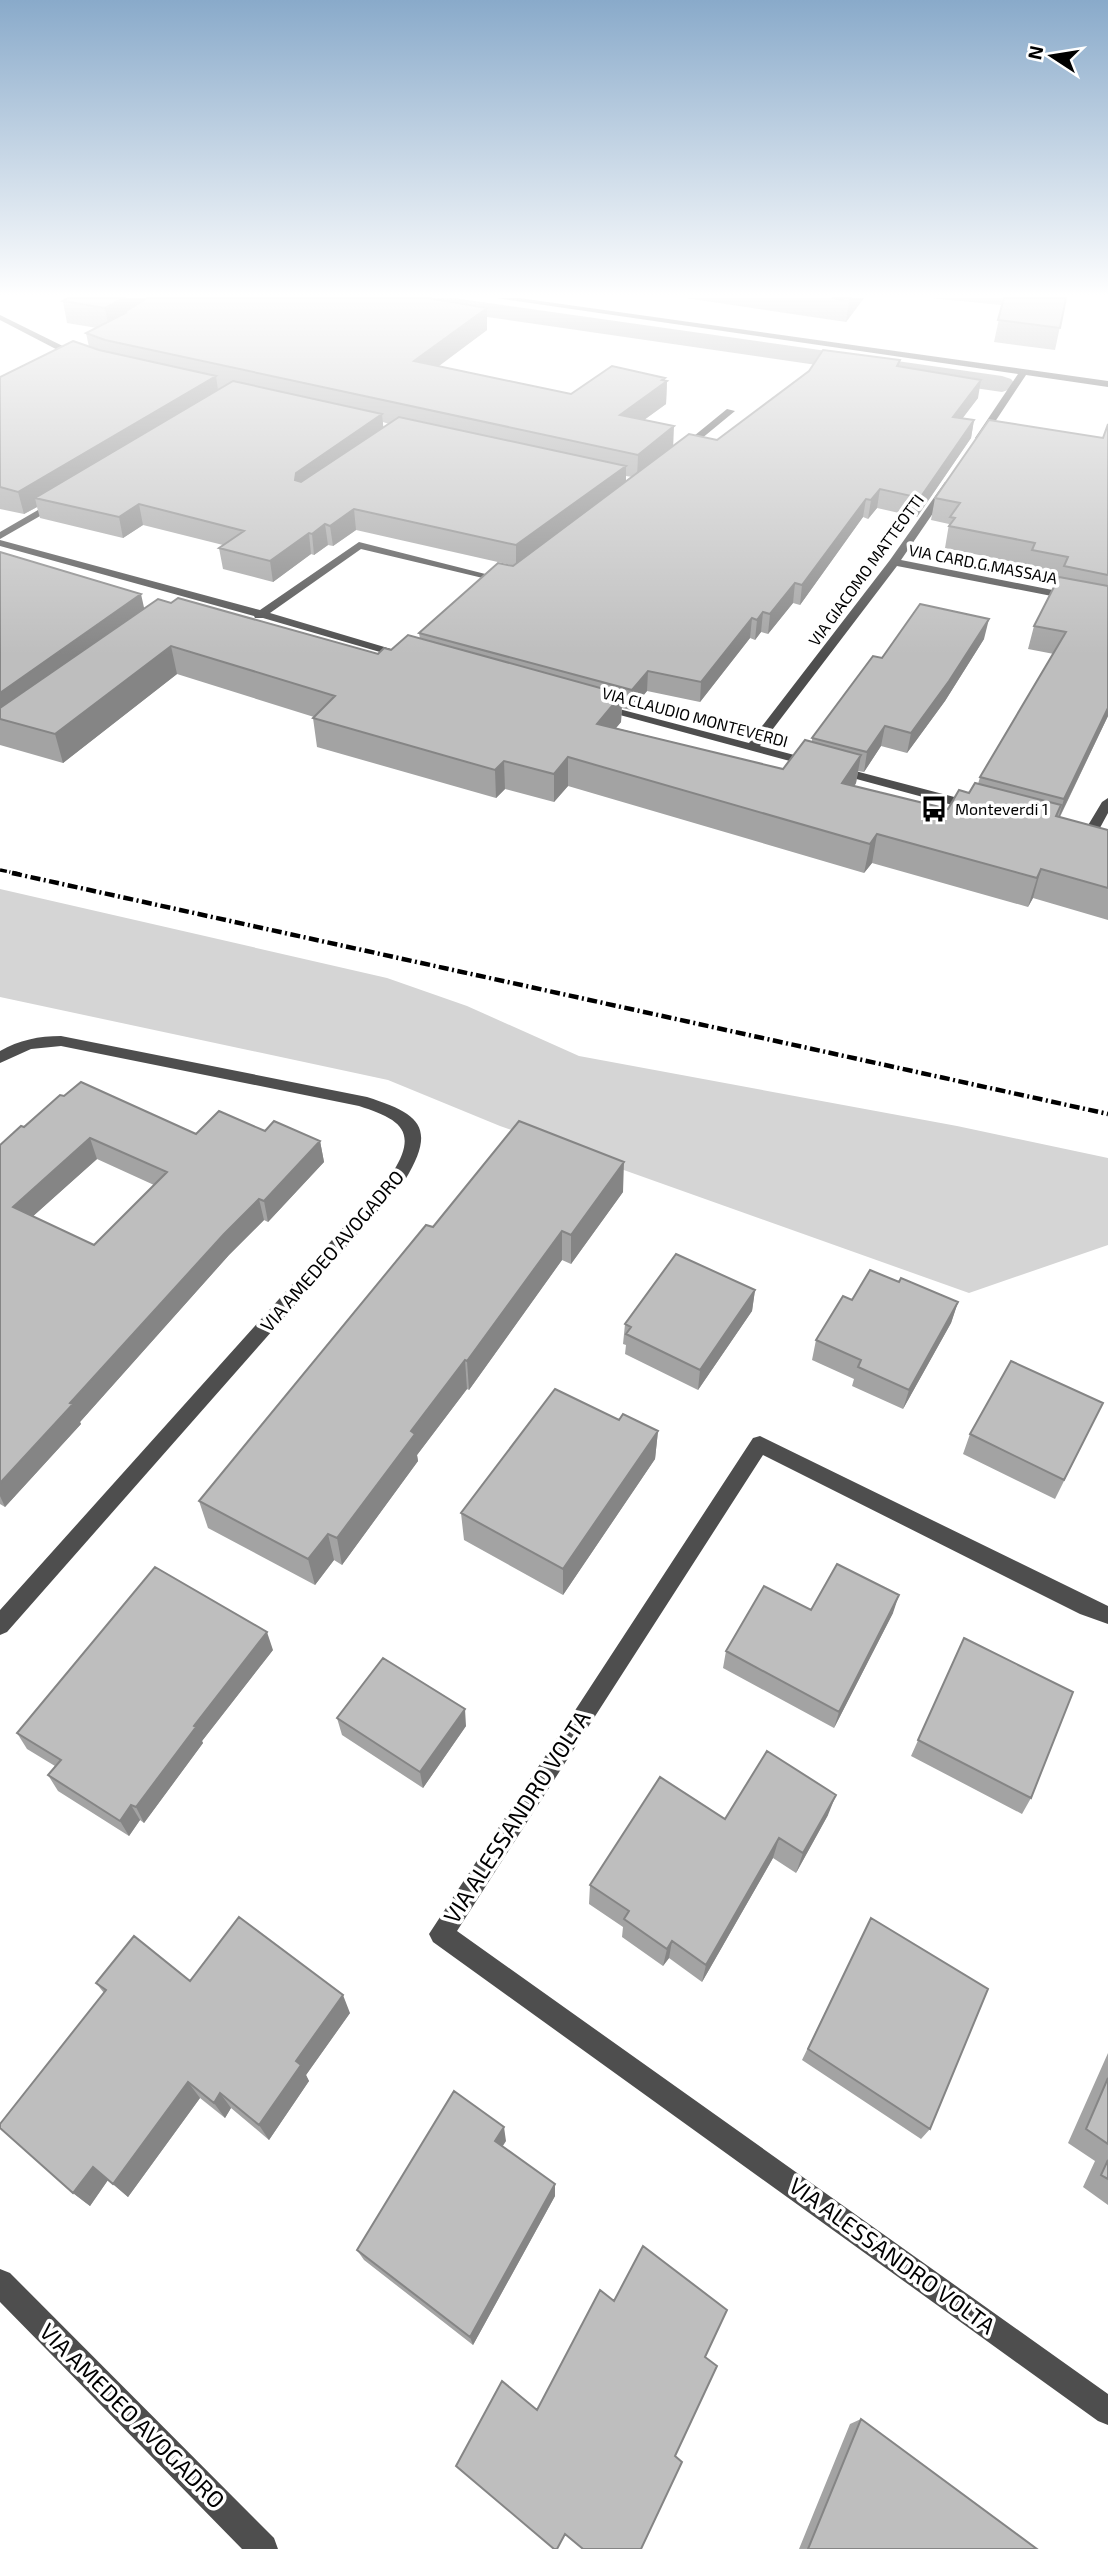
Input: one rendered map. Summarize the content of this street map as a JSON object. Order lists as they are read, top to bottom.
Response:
{
  "streets": {
    "street": [
      "VIA CARD.G.MASSAJA",
      "VIA GIACOMO MATTEOTTI",
      "VIA CLAUDIO MONTEVERDI",
      "VIA AMEDEO AVOGADRO",
      "VIA ALESSANDRO VOLTA"
    ]
  },
  "crossings": [
    ["VIA CARD.G.MASSAJA", "VIA GIACOMO MATTEOTTI"],
    ["VIA GIACOMO MATTEOTTI", "VIA CLAUDIO MONTEVERDI"]
  ],
  "places": {
    "bus stop": ["Monteverdi 1"]
  },
  "north": "left"
}
